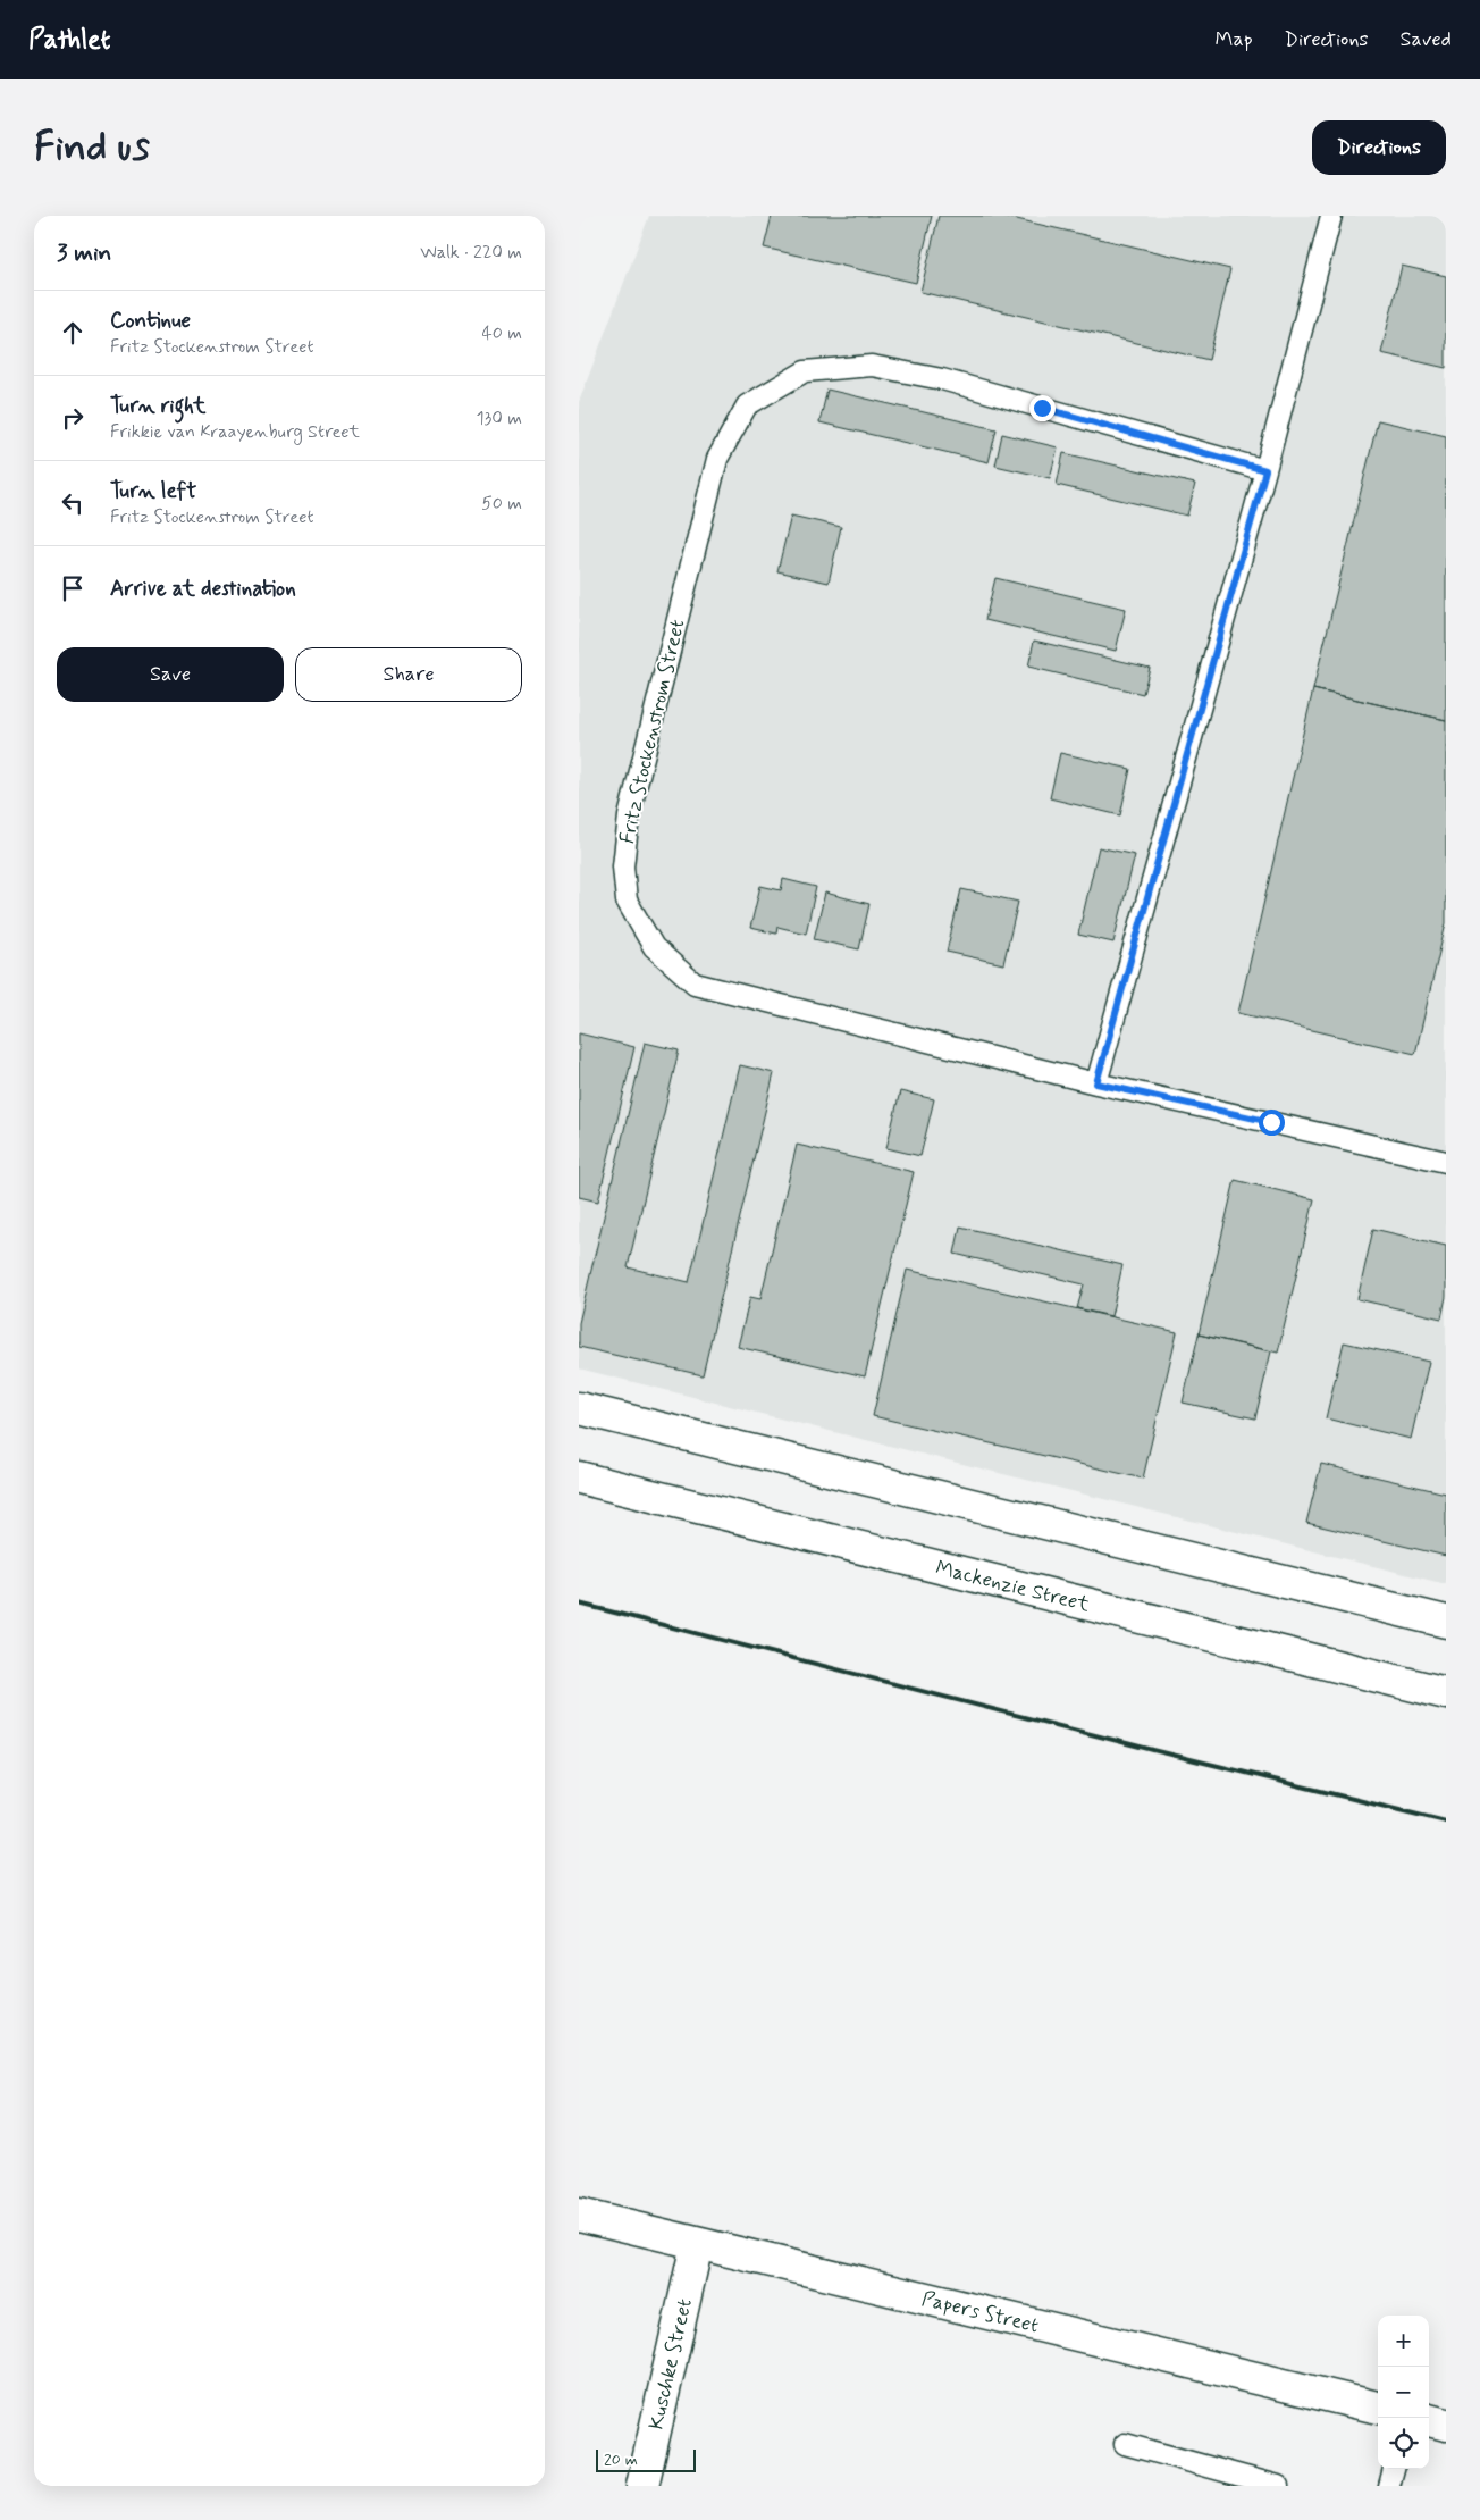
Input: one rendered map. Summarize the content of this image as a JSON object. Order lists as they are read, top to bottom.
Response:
{
  "streets": {
    "street": ["Mackenzie Street", "Papers Street", "Kuschke Street"],
    "lane": ["Fritz Stockenstrom Street"]
  },
  "crossings": [
    ["Papers Street", "Kuschke Street"]
  ],
  "scale_bar": "20 m",
  "page": {
    "header": "Pathlet",
    "nav": ["Map", "Directions", "Saved"],
    "buttons": [
      "Directions",
      ["Save", "Share"]
    ],
    "title": "Find us",
    "heading": ["3 min", "Walk · 220 m"],
    "list": [
      ["Continue", "Fritz Stockenstrom Street", "40 m"],
      ["Turn right", "Frikkie van Kraayenburg Street", "130 m"],
      ["Turn left", "Fritz Stockenstrom Street", "50 m"],
      "Arrive at destination"
    ],
    "map_buttons": ["+", "−"],
    "scale": "20 m"
  }
}
